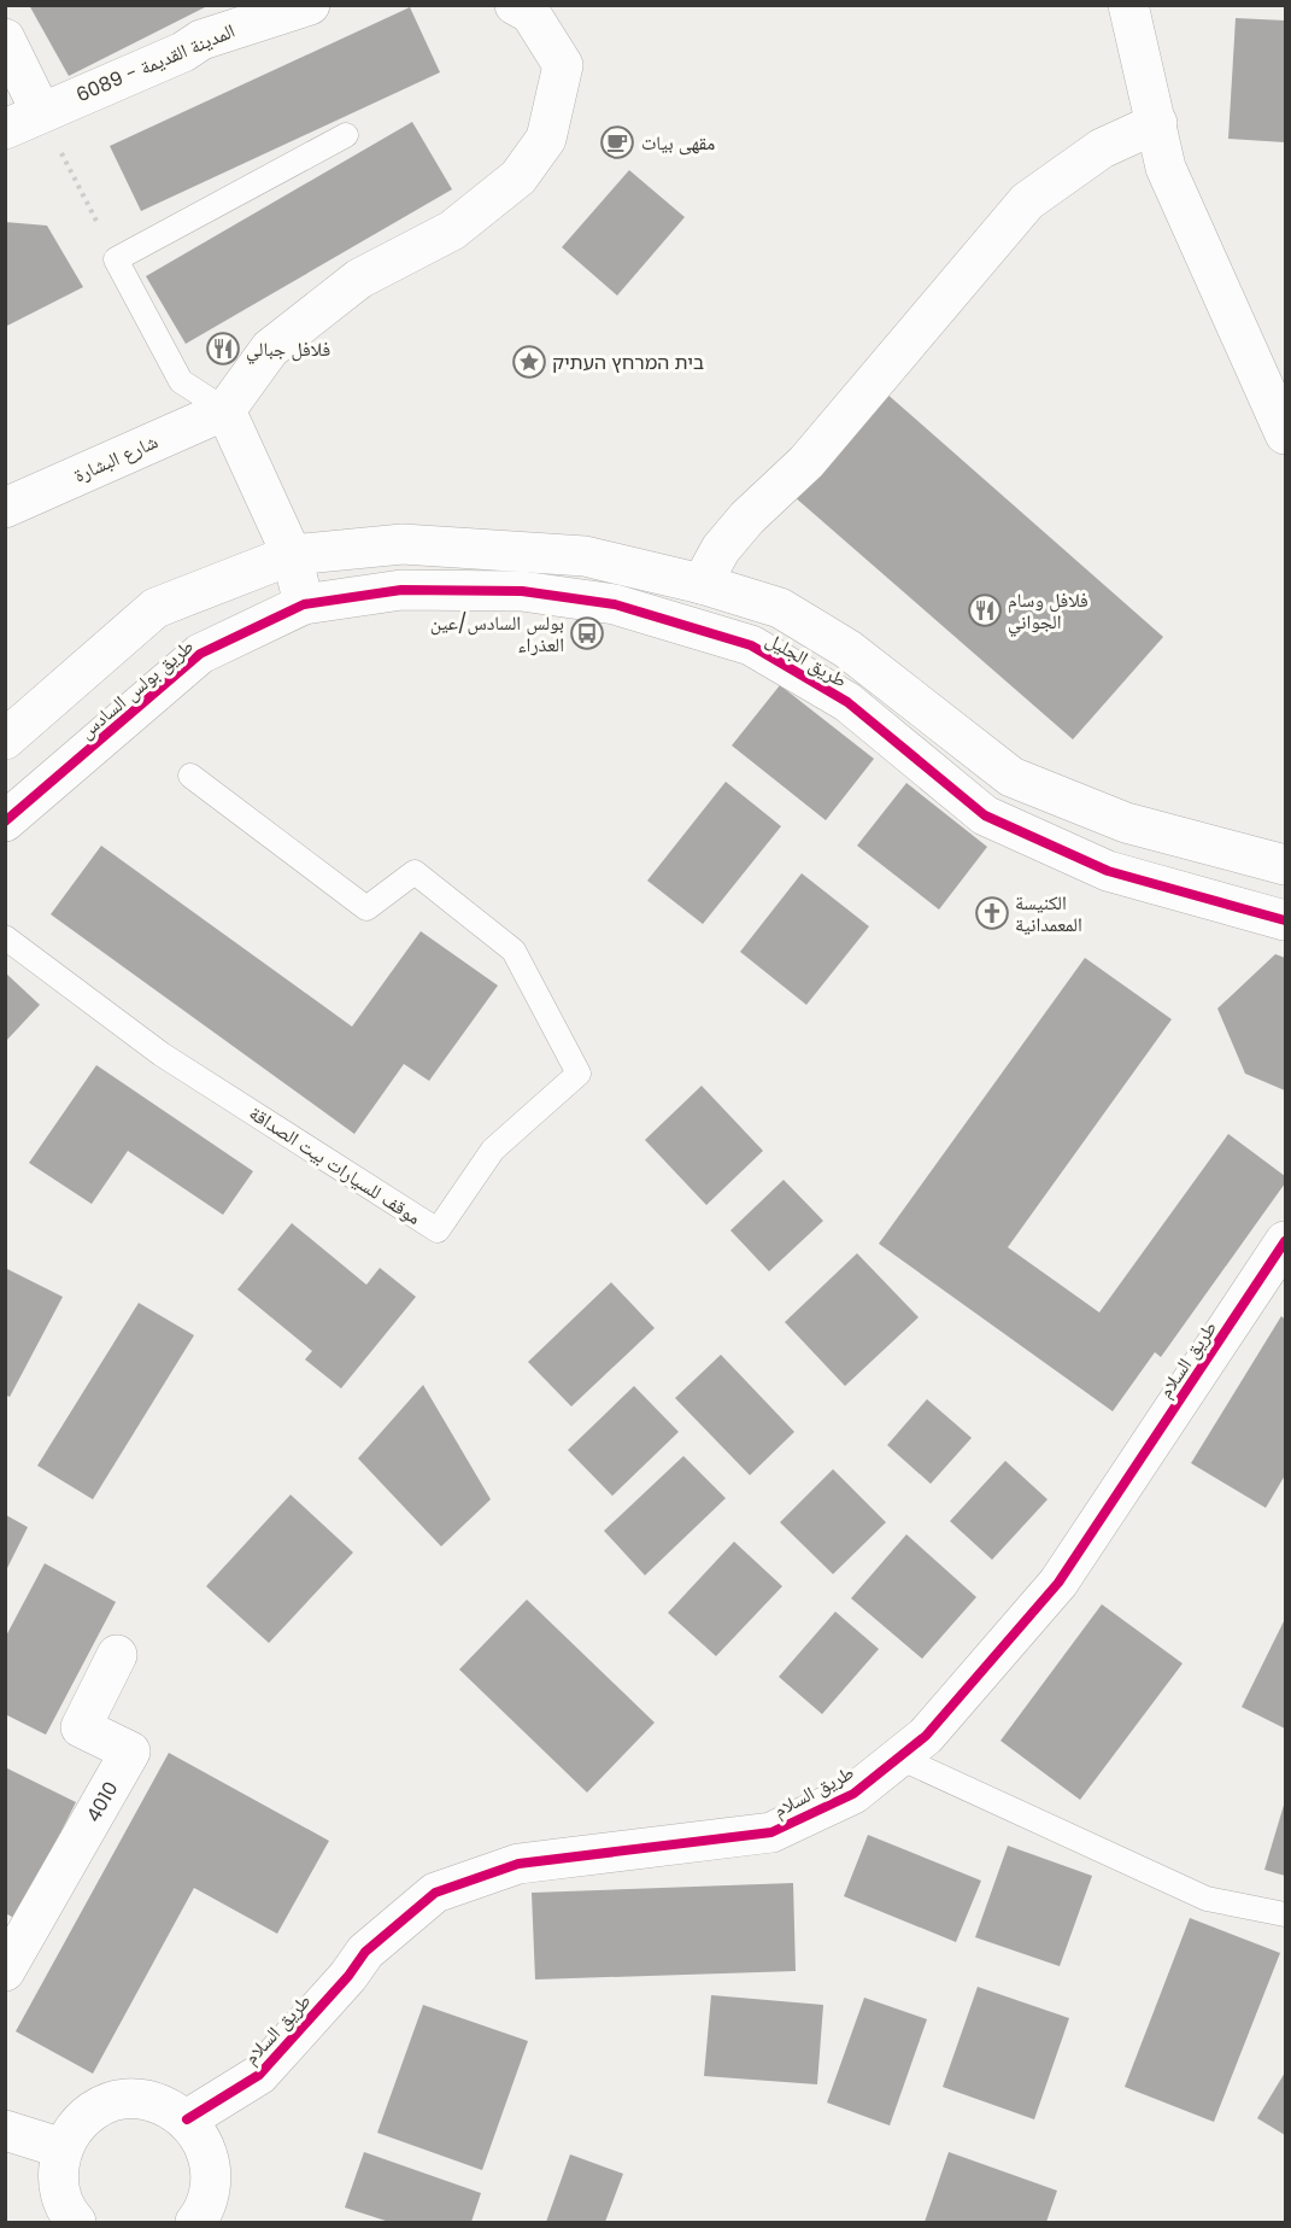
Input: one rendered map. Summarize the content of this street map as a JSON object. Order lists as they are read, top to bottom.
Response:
{
  "streets": {
    "street": [
      "المدينة القديمة - 6089",
      "شارع البشارة",
      "طريق الجليل",
      "طريق بولس السادس",
      "طريق السلام",
      "4010"
    ],
    "lane": ["موقف للسيارات بيت الصداقة"]
  },
  "crossings": [
    ["طريق الجليل", "طريق بولس السادس"]
  ],
  "places": {
    "cafe": ["مقهى بيات"],
    "restaurant": ["فلافل جبالي", "فلافل وسام الجواني"],
    "place": ["בית המרחץ העתיק"],
    "bus stop": ["بولس السادس/عين العذراء"],
    "church": ["الكنيسة المعمدانية"]
  }
}
